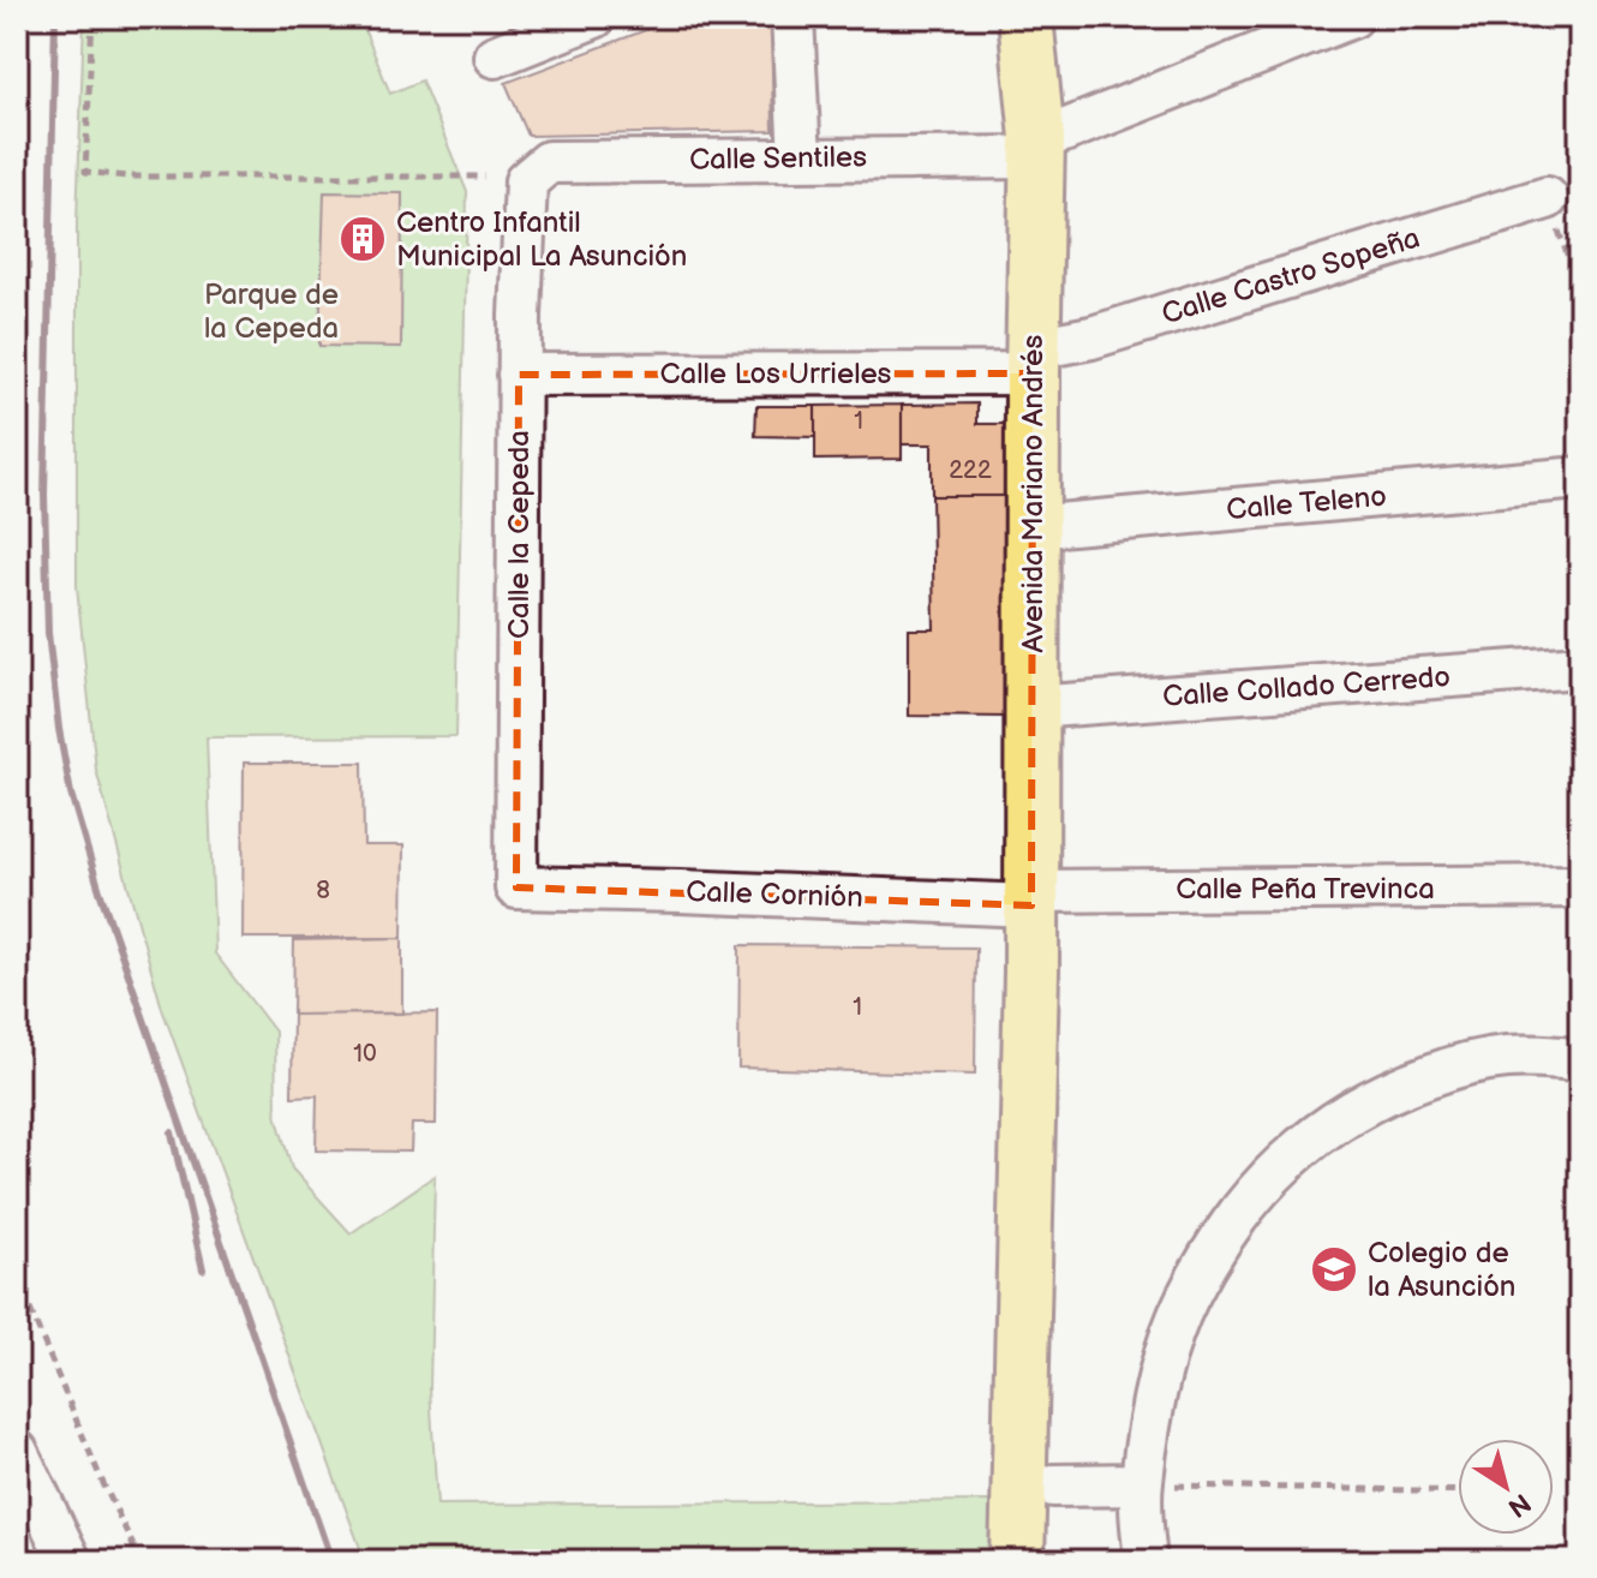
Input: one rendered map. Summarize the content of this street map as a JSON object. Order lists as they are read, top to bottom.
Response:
{
  "streets": {
    "main road": ["Avenida Mariano Andrés"],
    "street": [
      "Calle Sentiles",
      "Calle Castro Sopeña",
      "Calle Los Urrieles",
      "Calle Teleno",
      "Calle la Cepeda",
      "Calle Collado Cerredo",
      "Calle Peña Trevinca",
      "Calle Cornión"
    ]
  },
  "crossings": [
    ["Calle Sentiles", "Avenida Mariano Andrés"],
    ["Calle Sentiles", "Calle la Cepeda"],
    ["Calle Castro Sopeña", "Calle Los Urrieles"],
    ["Calle Castro Sopeña", "Avenida Mariano Andrés"],
    ["Calle Los Urrieles", "Avenida Mariano Andrés"],
    ["Calle Los Urrieles", "Calle la Cepeda"],
    ["Avenida Mariano Andrés", "Calle Teleno"],
    ["Avenida Mariano Andrés", "Calle Collado Cerredo"],
    ["Avenida Mariano Andrés", "Calle Peña Trevinca"],
    ["Avenida Mariano Andrés", "Calle Cornión"],
    ["Calle la Cepeda", "Calle Cornión"],
    ["Calle Peña Trevinca", "Calle Cornión"]
  ],
  "parks": ["Parque de la Cepeda"],
  "places": {
    "building": ["Centro Infantil Municipal La Asunción"],
    "school or university": ["Colegio de la Asunción"]
  },
  "house_numbers": [
    "1",
    "222",
    "8",
    "1",
    "10"
  ],
  "north": "bottom right"
}
